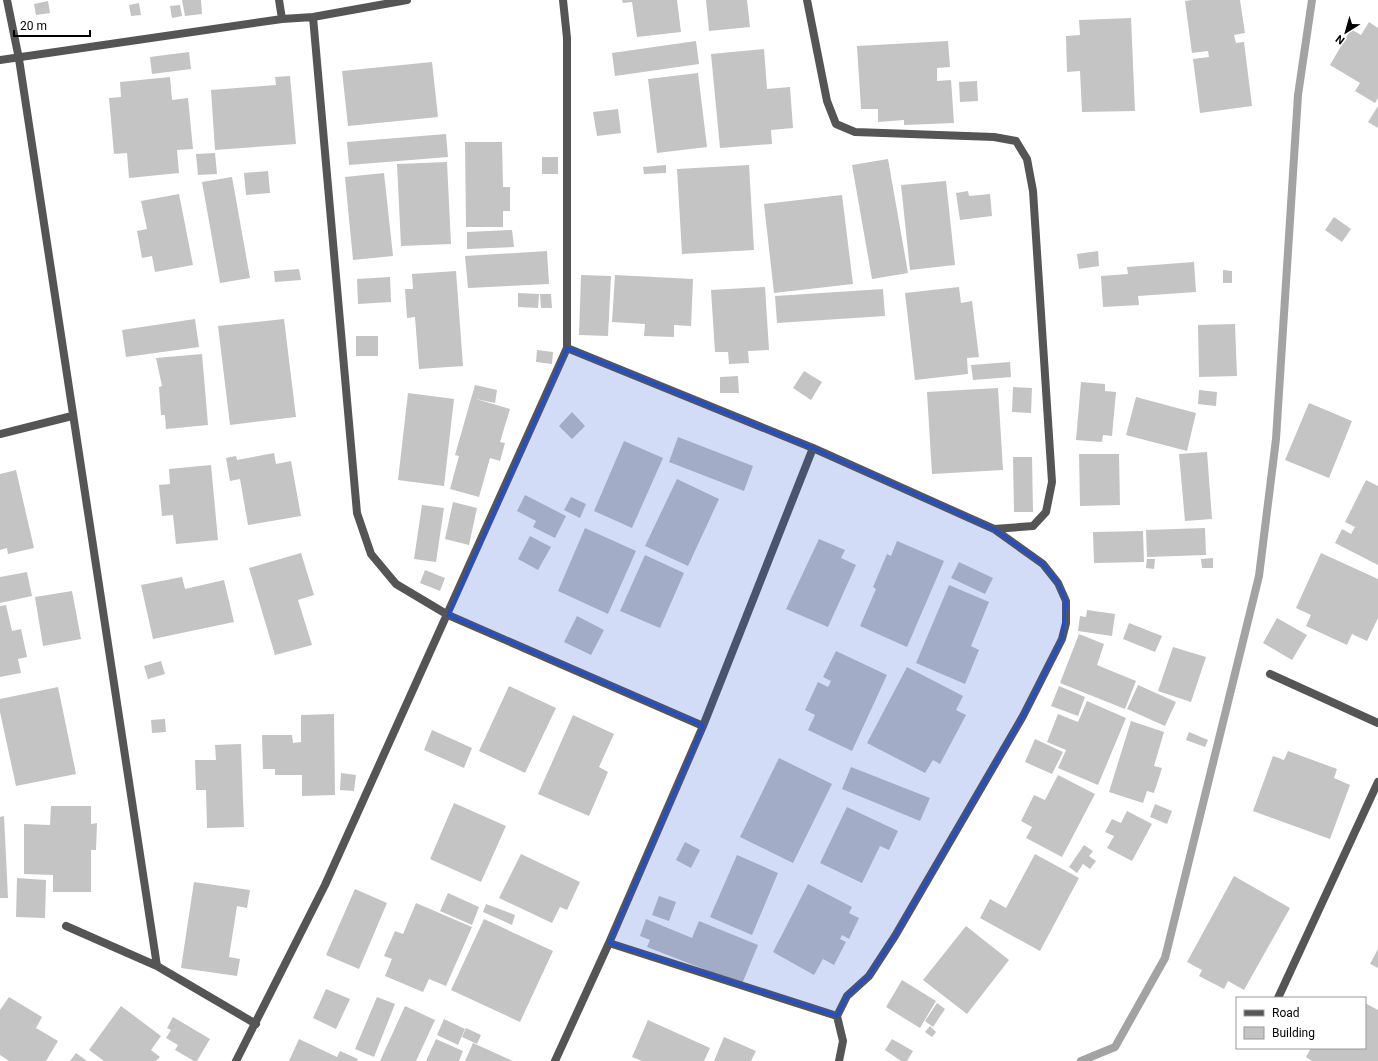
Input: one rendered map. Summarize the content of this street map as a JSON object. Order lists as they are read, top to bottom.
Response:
{
  "legend": ["Road", "Building"],
  "scale_bar": "20 m",
  "north": "bottom left"
}
